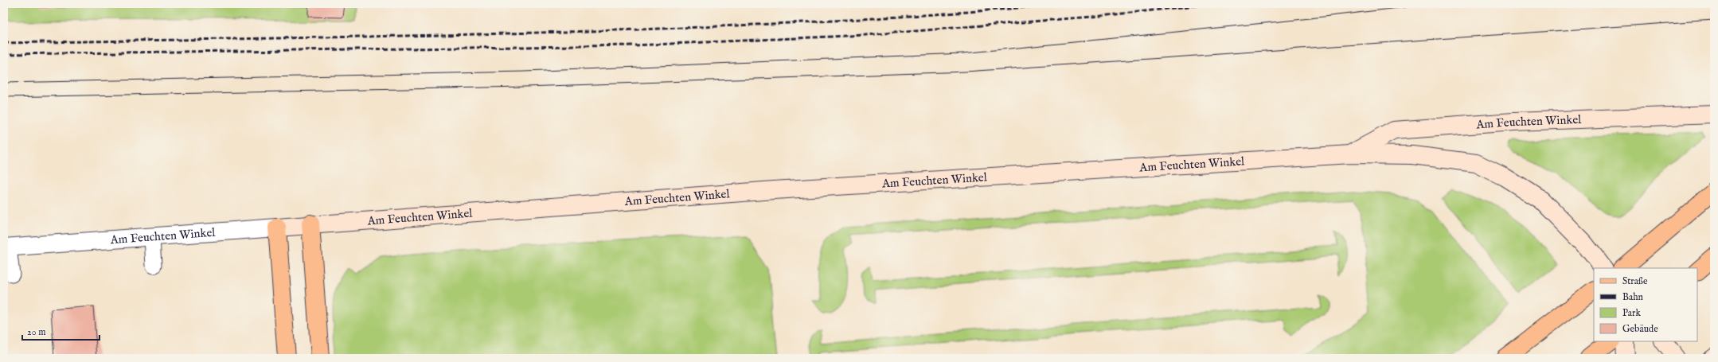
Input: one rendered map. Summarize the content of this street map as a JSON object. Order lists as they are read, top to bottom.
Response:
{
  "streets": {
    "main road": ["Am Feuchten Winkel"]
  },
  "legend": [
    "Straße",
    "Bahn",
    "Park",
    "Gebäude"
  ],
  "scale_bar": "20 m"
}
